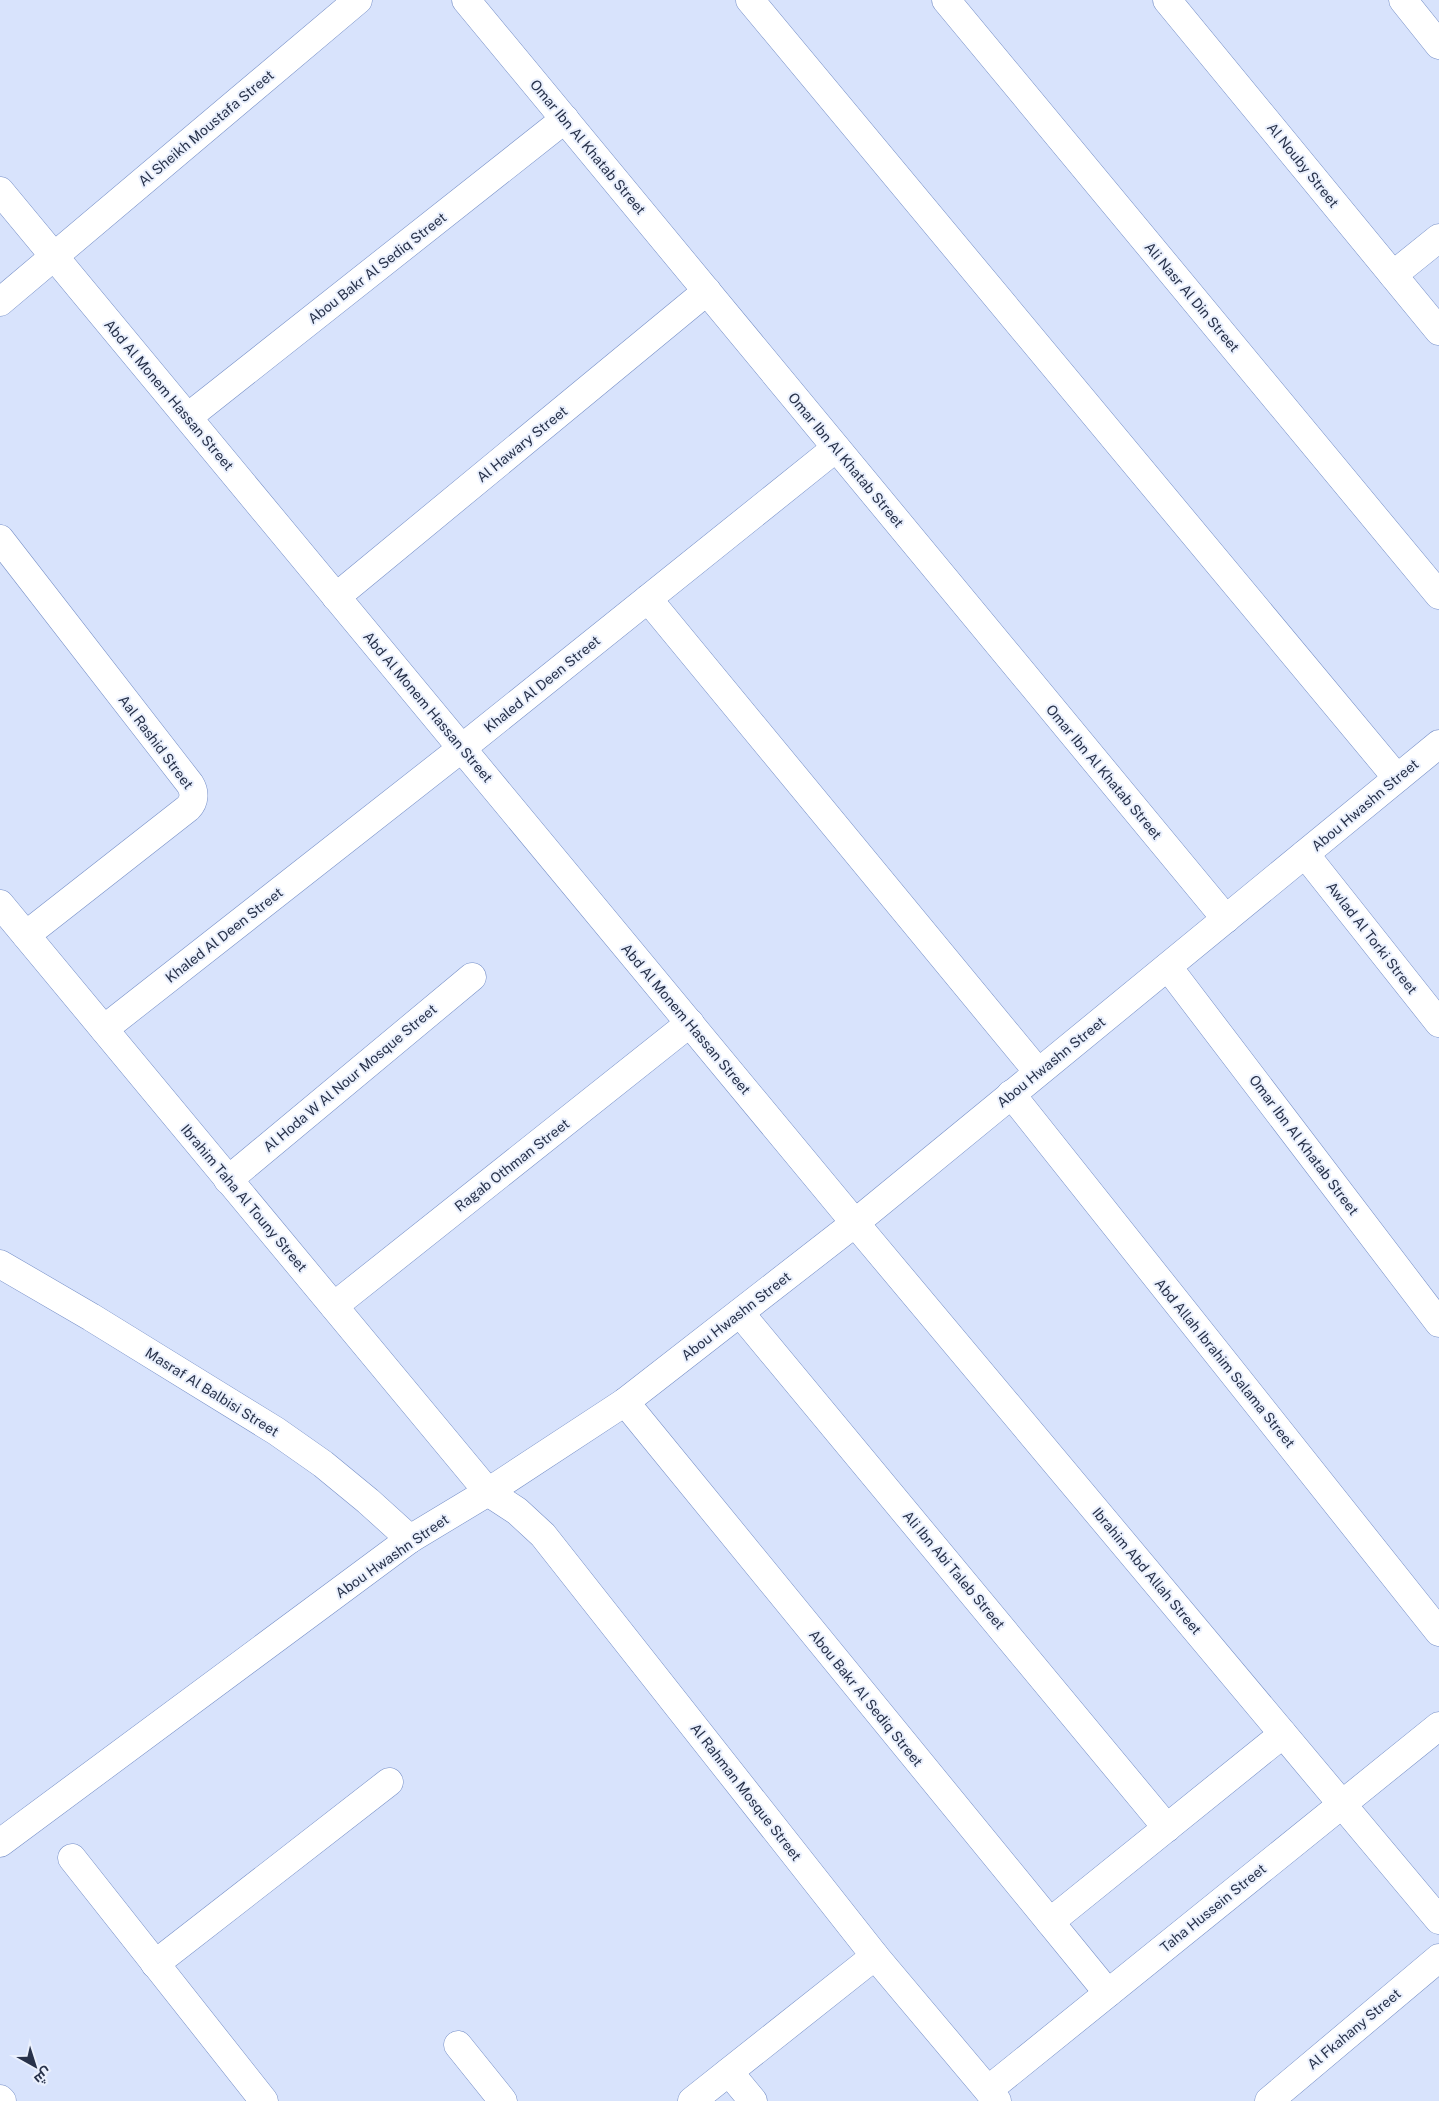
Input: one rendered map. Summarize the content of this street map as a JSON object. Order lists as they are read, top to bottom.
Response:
{
  "streets": {
    "street": [
      "Al Sheikh Moustafa Street",
      "Omar Ibn Al Khatab Street",
      "Al Nouby Street",
      "Abou Bakr Al Sediq Street",
      "Ali Nasr Al Din Street",
      "Abd Al Monem Hassan Street",
      "Al Hawary Street",
      "Khaled Al Deen Street",
      "Aal Rashid Street",
      "Abou Hwashn Street",
      "Awlad Al Torki Street",
      "Al Hoda W Al Nour Mosque Street",
      "Ragab Othman Street",
      "Ibrahim Taha Al Touny Street",
      "Abd Allah Ibrahim Salama Street",
      "Masraf Al Balbisi Street",
      "Ali Ibn Abi Taleb Street",
      "Ibrahim Abd Allah Street",
      "Al Rahman Mosque Street",
      "Taha Hussein Street",
      "Al Fkahany Street"
    ]
  },
  "crossings": [
    ["Al Sheikh Moustafa Street", "Abd Al Monem Hassan Street"],
    ["Omar Ibn Al Khatab Street", "Abou Bakr Al Sediq Street"],
    ["Omar Ibn Al Khatab Street", "Al Hawary Street"],
    ["Omar Ibn Al Khatab Street", "Khaled Al Deen Street"],
    ["Omar Ibn Al Khatab Street", "Abou Hwashn Street"],
    ["Abou Bakr Al Sediq Street", "Abd Al Monem Hassan Street"],
    ["Abou Bakr Al Sediq Street", "Abou Hwashn Street"],
    ["Abou Bakr Al Sediq Street", "Taha Hussein Street"],
    ["Abd Al Monem Hassan Street", "Al Hawary Street"],
    ["Abd Al Monem Hassan Street", "Khaled Al Deen Street"],
    ["Abd Al Monem Hassan Street", "Abou Hwashn Street"],
    ["Abd Al Monem Hassan Street", "Ragab Othman Street"],
    ["Abd Al Monem Hassan Street", "Ibrahim Abd Allah Street"],
    ["Khaled Al Deen Street", "Ibrahim Taha Al Touny Street"],
    ["Aal Rashid Street", "Ibrahim Taha Al Touny Street"],
    ["Abou Hwashn Street", "Awlad Al Torki Street"],
    ["Abou Hwashn Street", "Ibrahim Taha Al Touny Street"],
    ["Abou Hwashn Street", "Abd Allah Ibrahim Salama Street"],
    ["Abou Hwashn Street", "Masraf Al Balbisi Street"],
    ["Abou Hwashn Street", "Ali Ibn Abi Taleb Street"],
    ["Abou Hwashn Street", "Ibrahim Abd Allah Street"],
    ["Abou Hwashn Street", "Al Rahman Mosque Street"],
    ["Al Hoda W Al Nour Mosque Street", "Ibrahim Taha Al Touny Street"],
    ["Ragab Othman Street", "Ibrahim Taha Al Touny Street"],
    ["Ibrahim Taha Al Touny Street", "Al Rahman Mosque Street"],
    ["Ibrahim Abd Allah Street", "Taha Hussein Street"],
    ["Al Rahman Mosque Street", "Taha Hussein Street"]
  ],
  "north": "bottom right"
}
